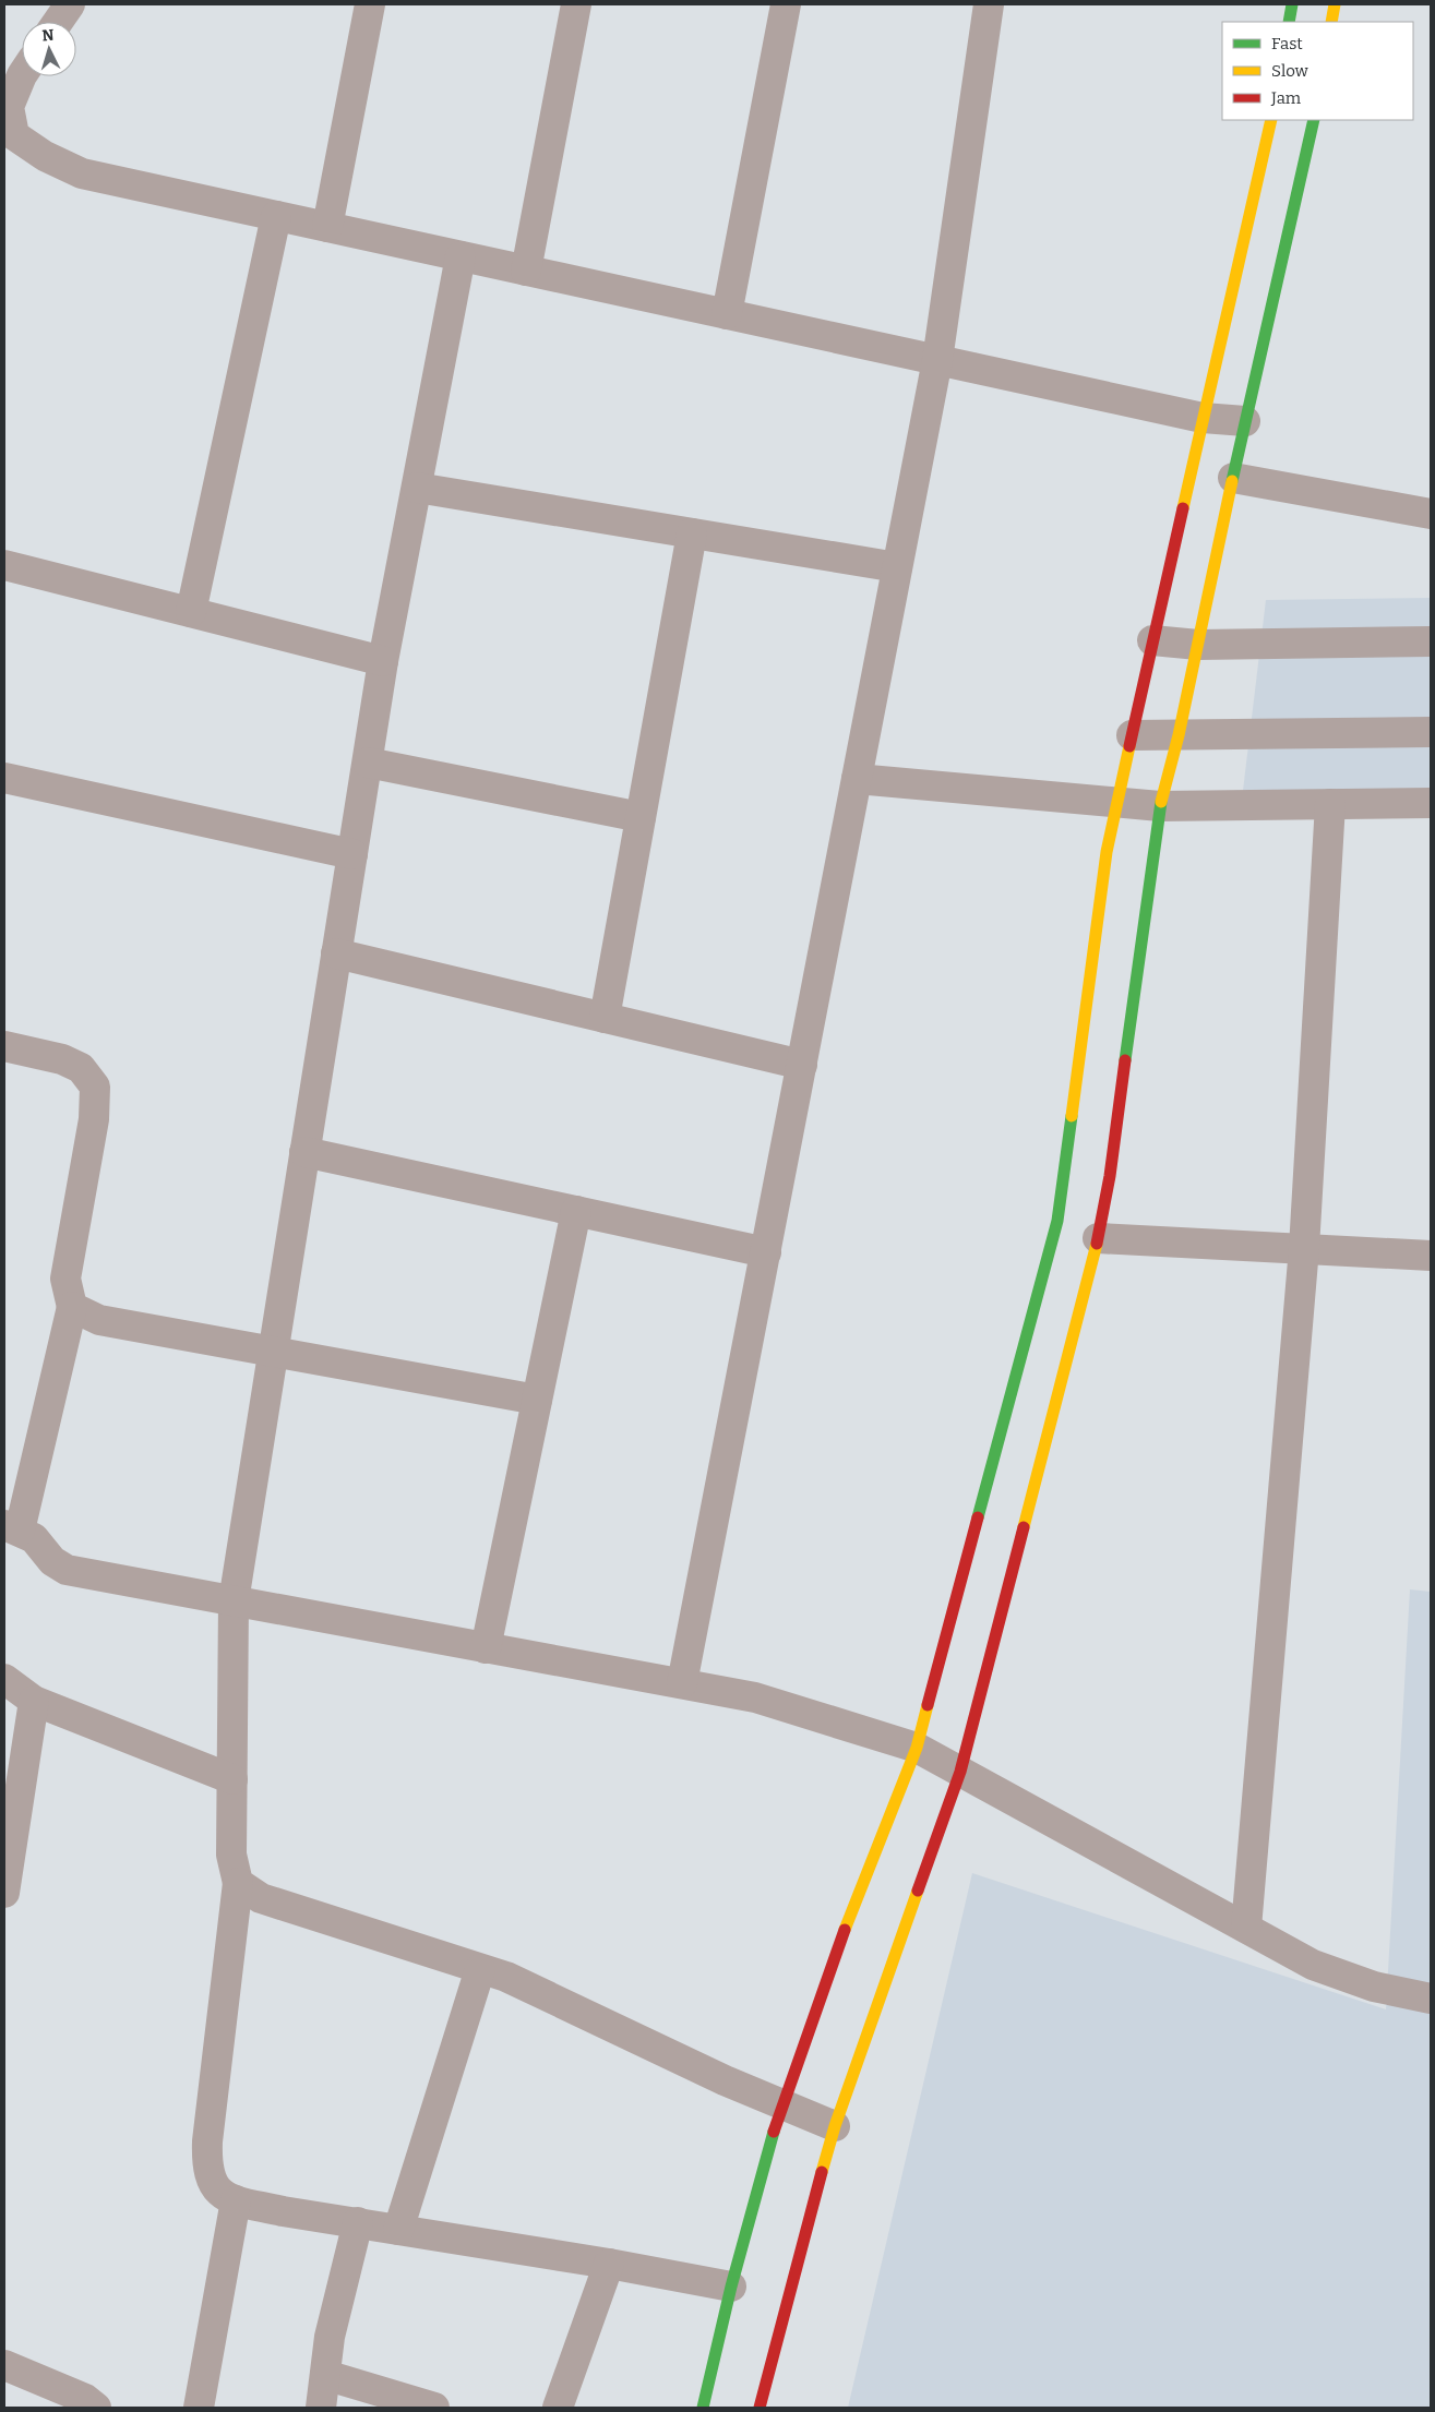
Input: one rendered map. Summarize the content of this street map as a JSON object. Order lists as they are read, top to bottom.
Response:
{
  "legend": ["Fast", "Slow", "Jam"],
  "north": "top"
}
